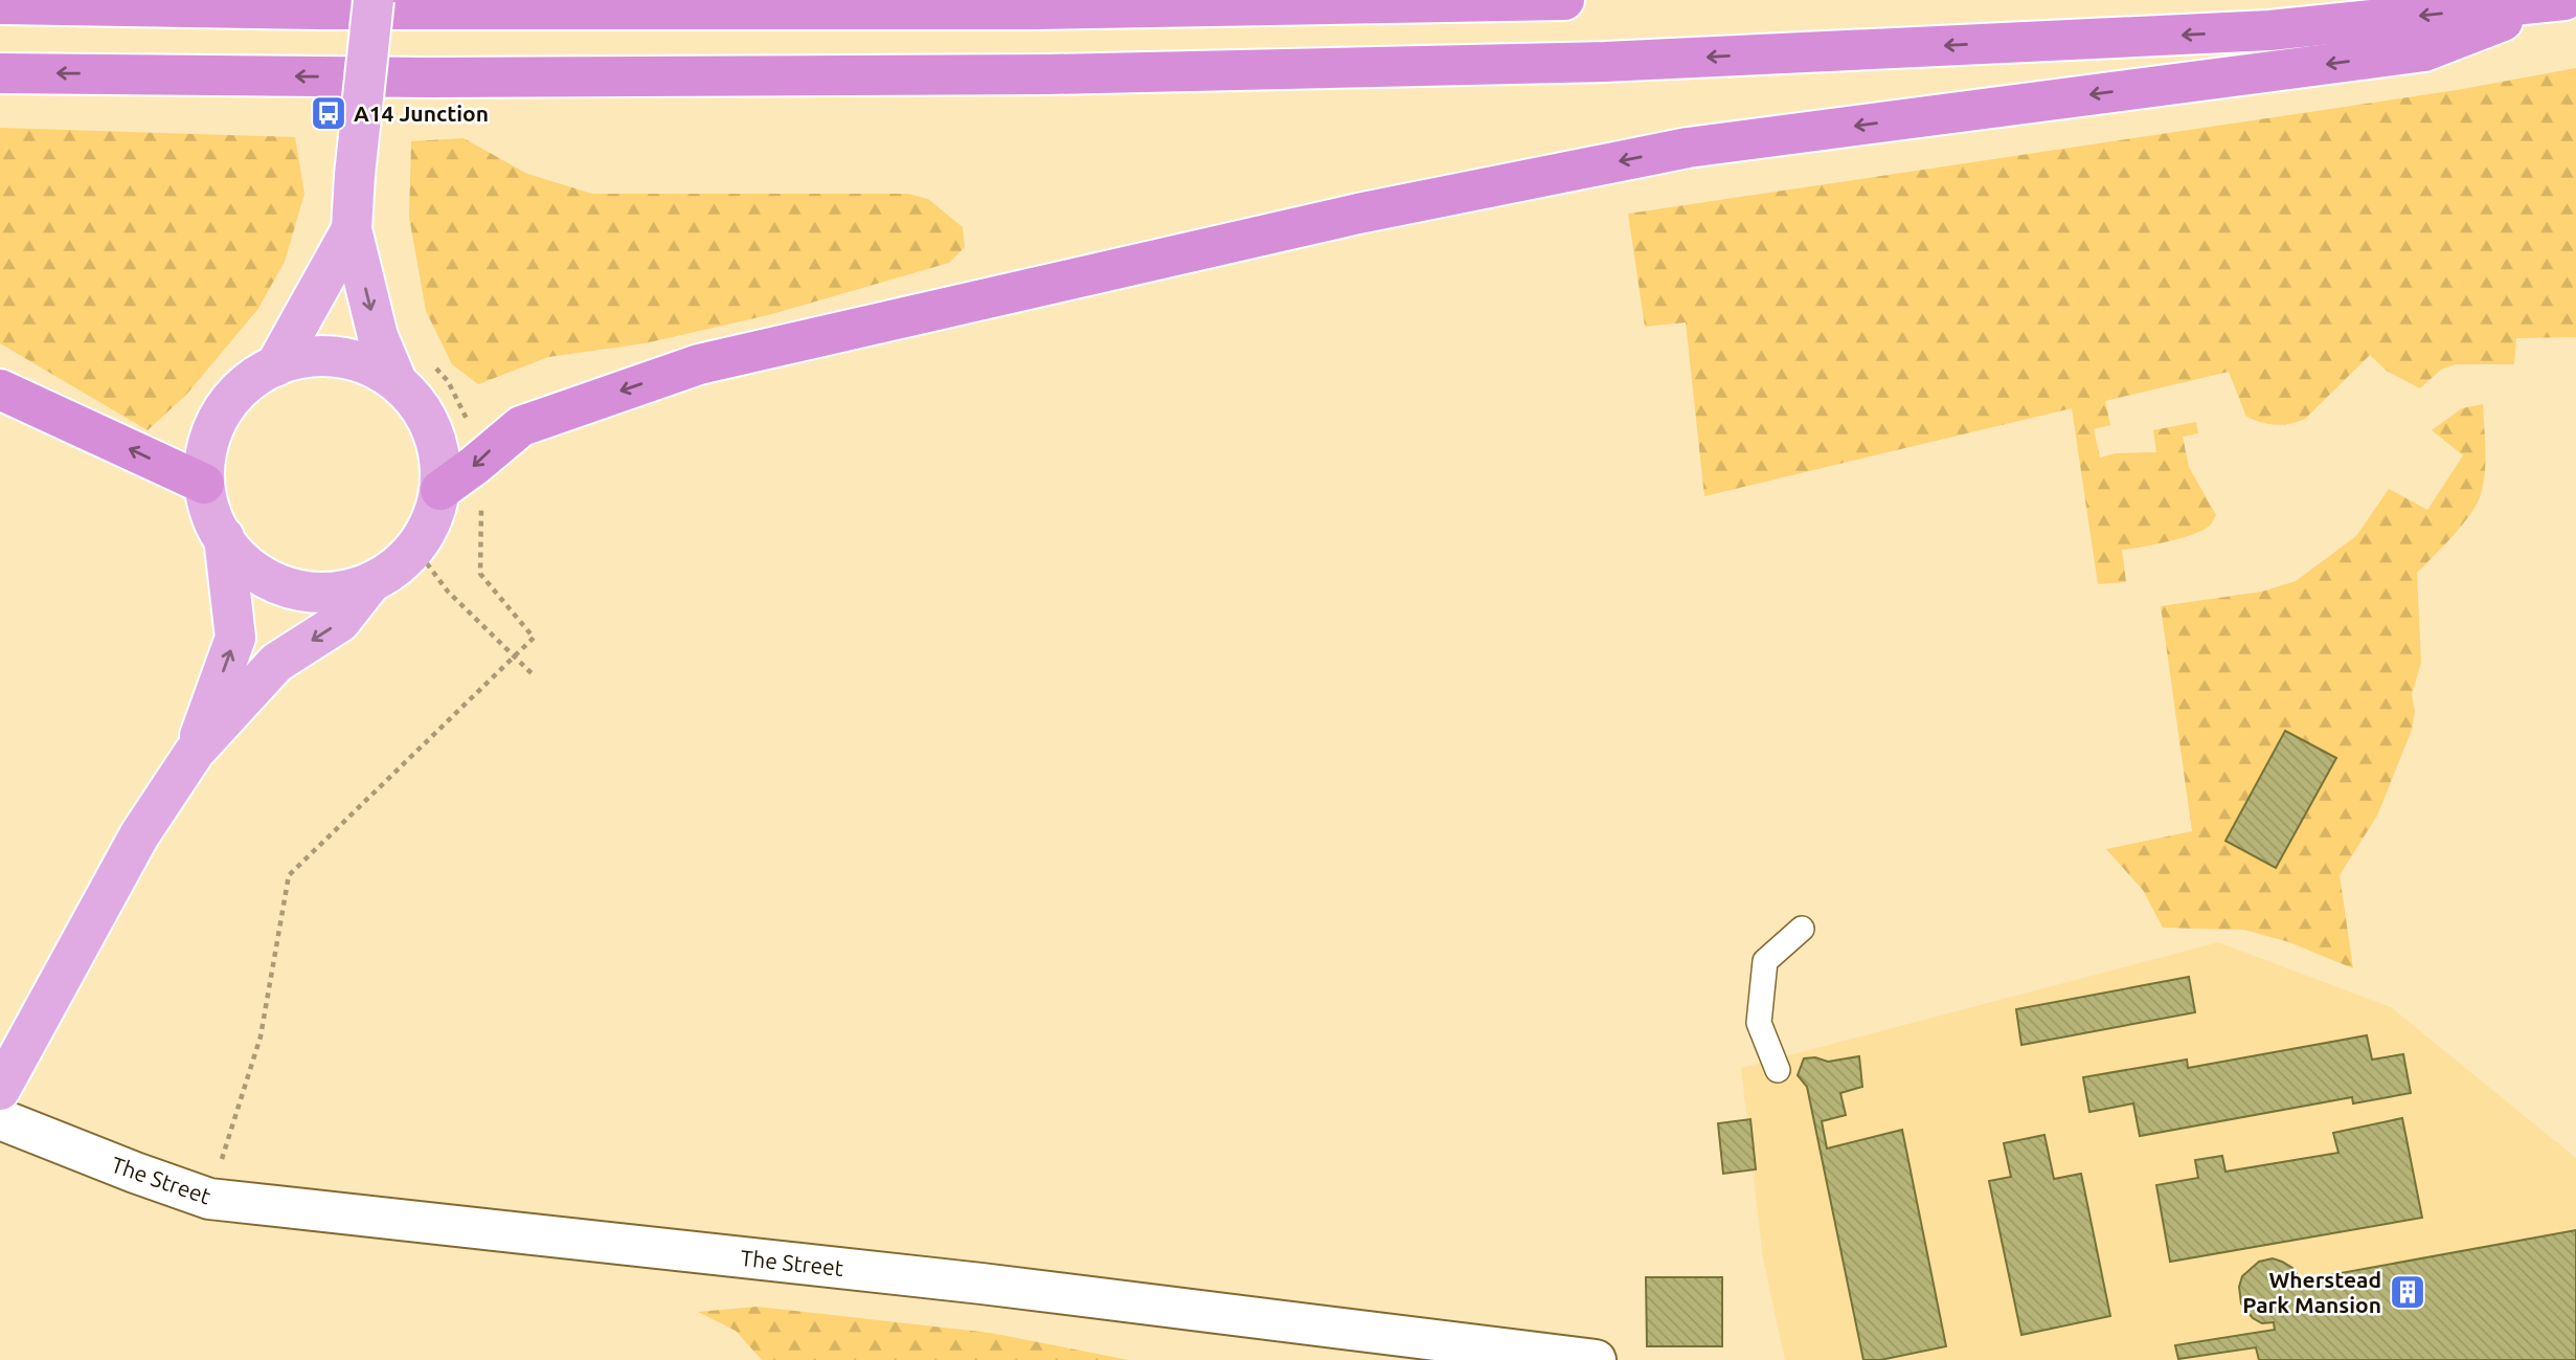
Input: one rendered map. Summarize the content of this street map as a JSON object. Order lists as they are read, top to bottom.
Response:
{
  "streets": {
    "street": ["The Street"]
  },
  "places": {
    "bus stop": ["A14 Junction"],
    "building": ["Wherstead Park Mansion"]
  }
}
